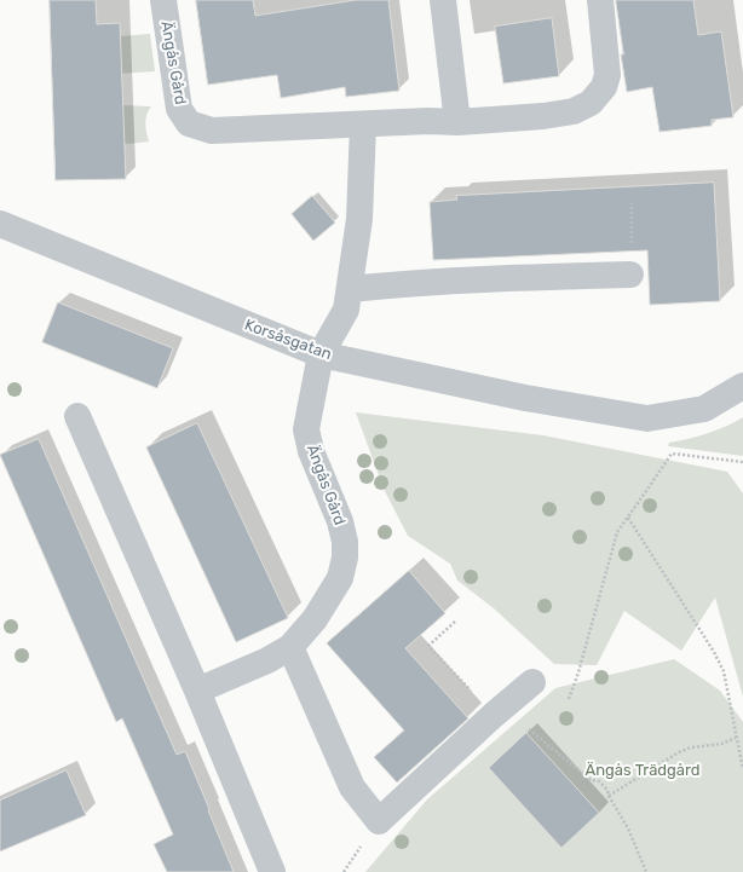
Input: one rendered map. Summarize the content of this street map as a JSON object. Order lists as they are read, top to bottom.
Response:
{
  "streets": {
    "street": ["Ängås Gård", "Korsåsgatan"]
  },
  "crossings": [
    ["Ängås Gård", "Korsåsgatan"]
  ],
  "parks": ["Ängås Trädgård"]
}
